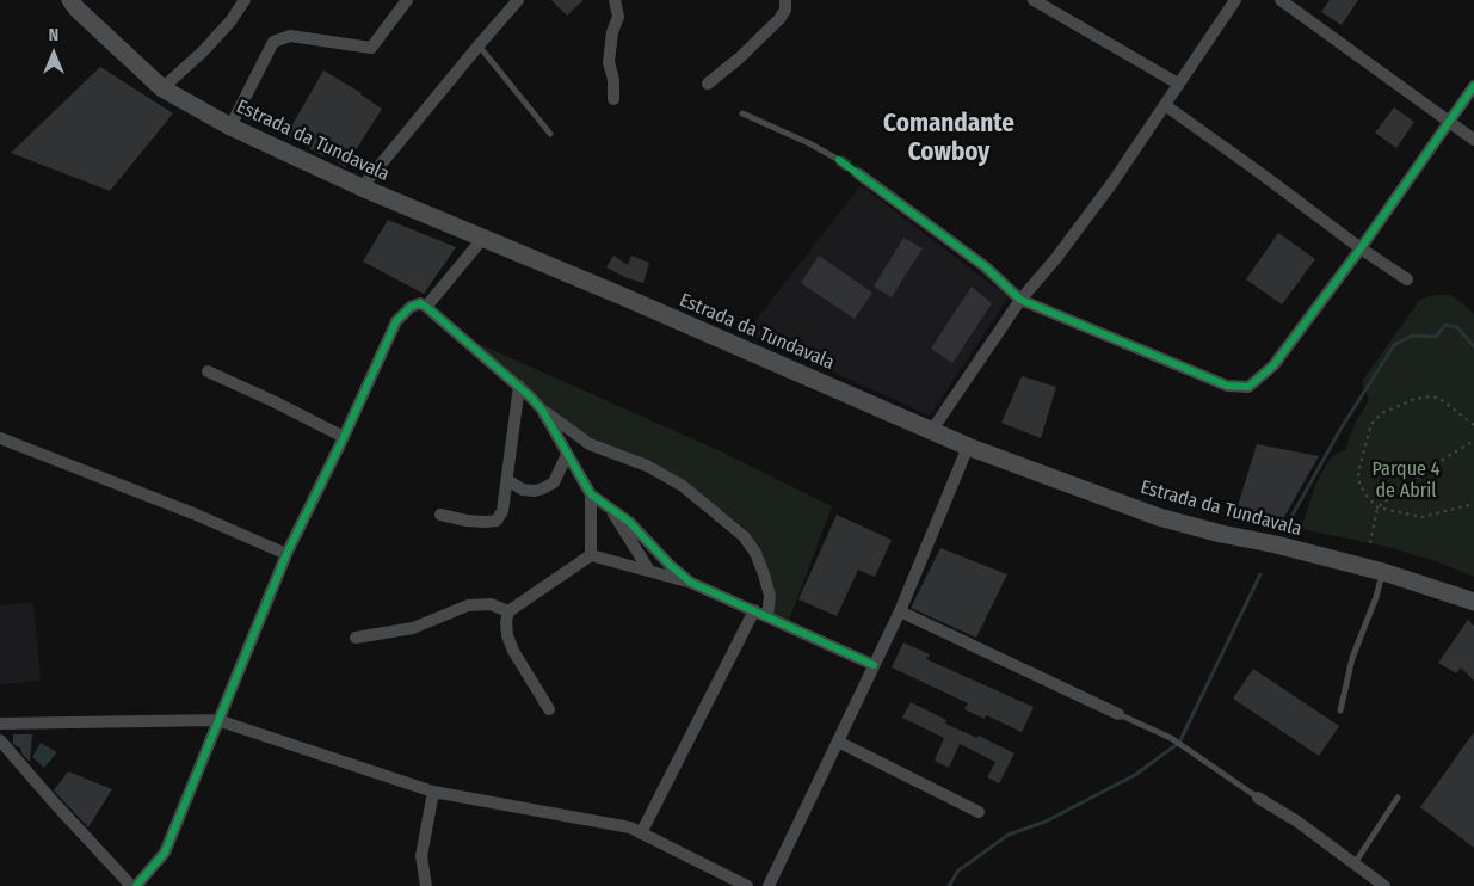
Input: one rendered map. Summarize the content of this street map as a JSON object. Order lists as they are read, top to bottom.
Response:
{
  "streets": {
    "main road": ["Estrada da Tundavala"]
  },
  "districts": ["Comandante Cowboy"],
  "parks": ["Parque 4 de Abril"],
  "north": "top"
}
